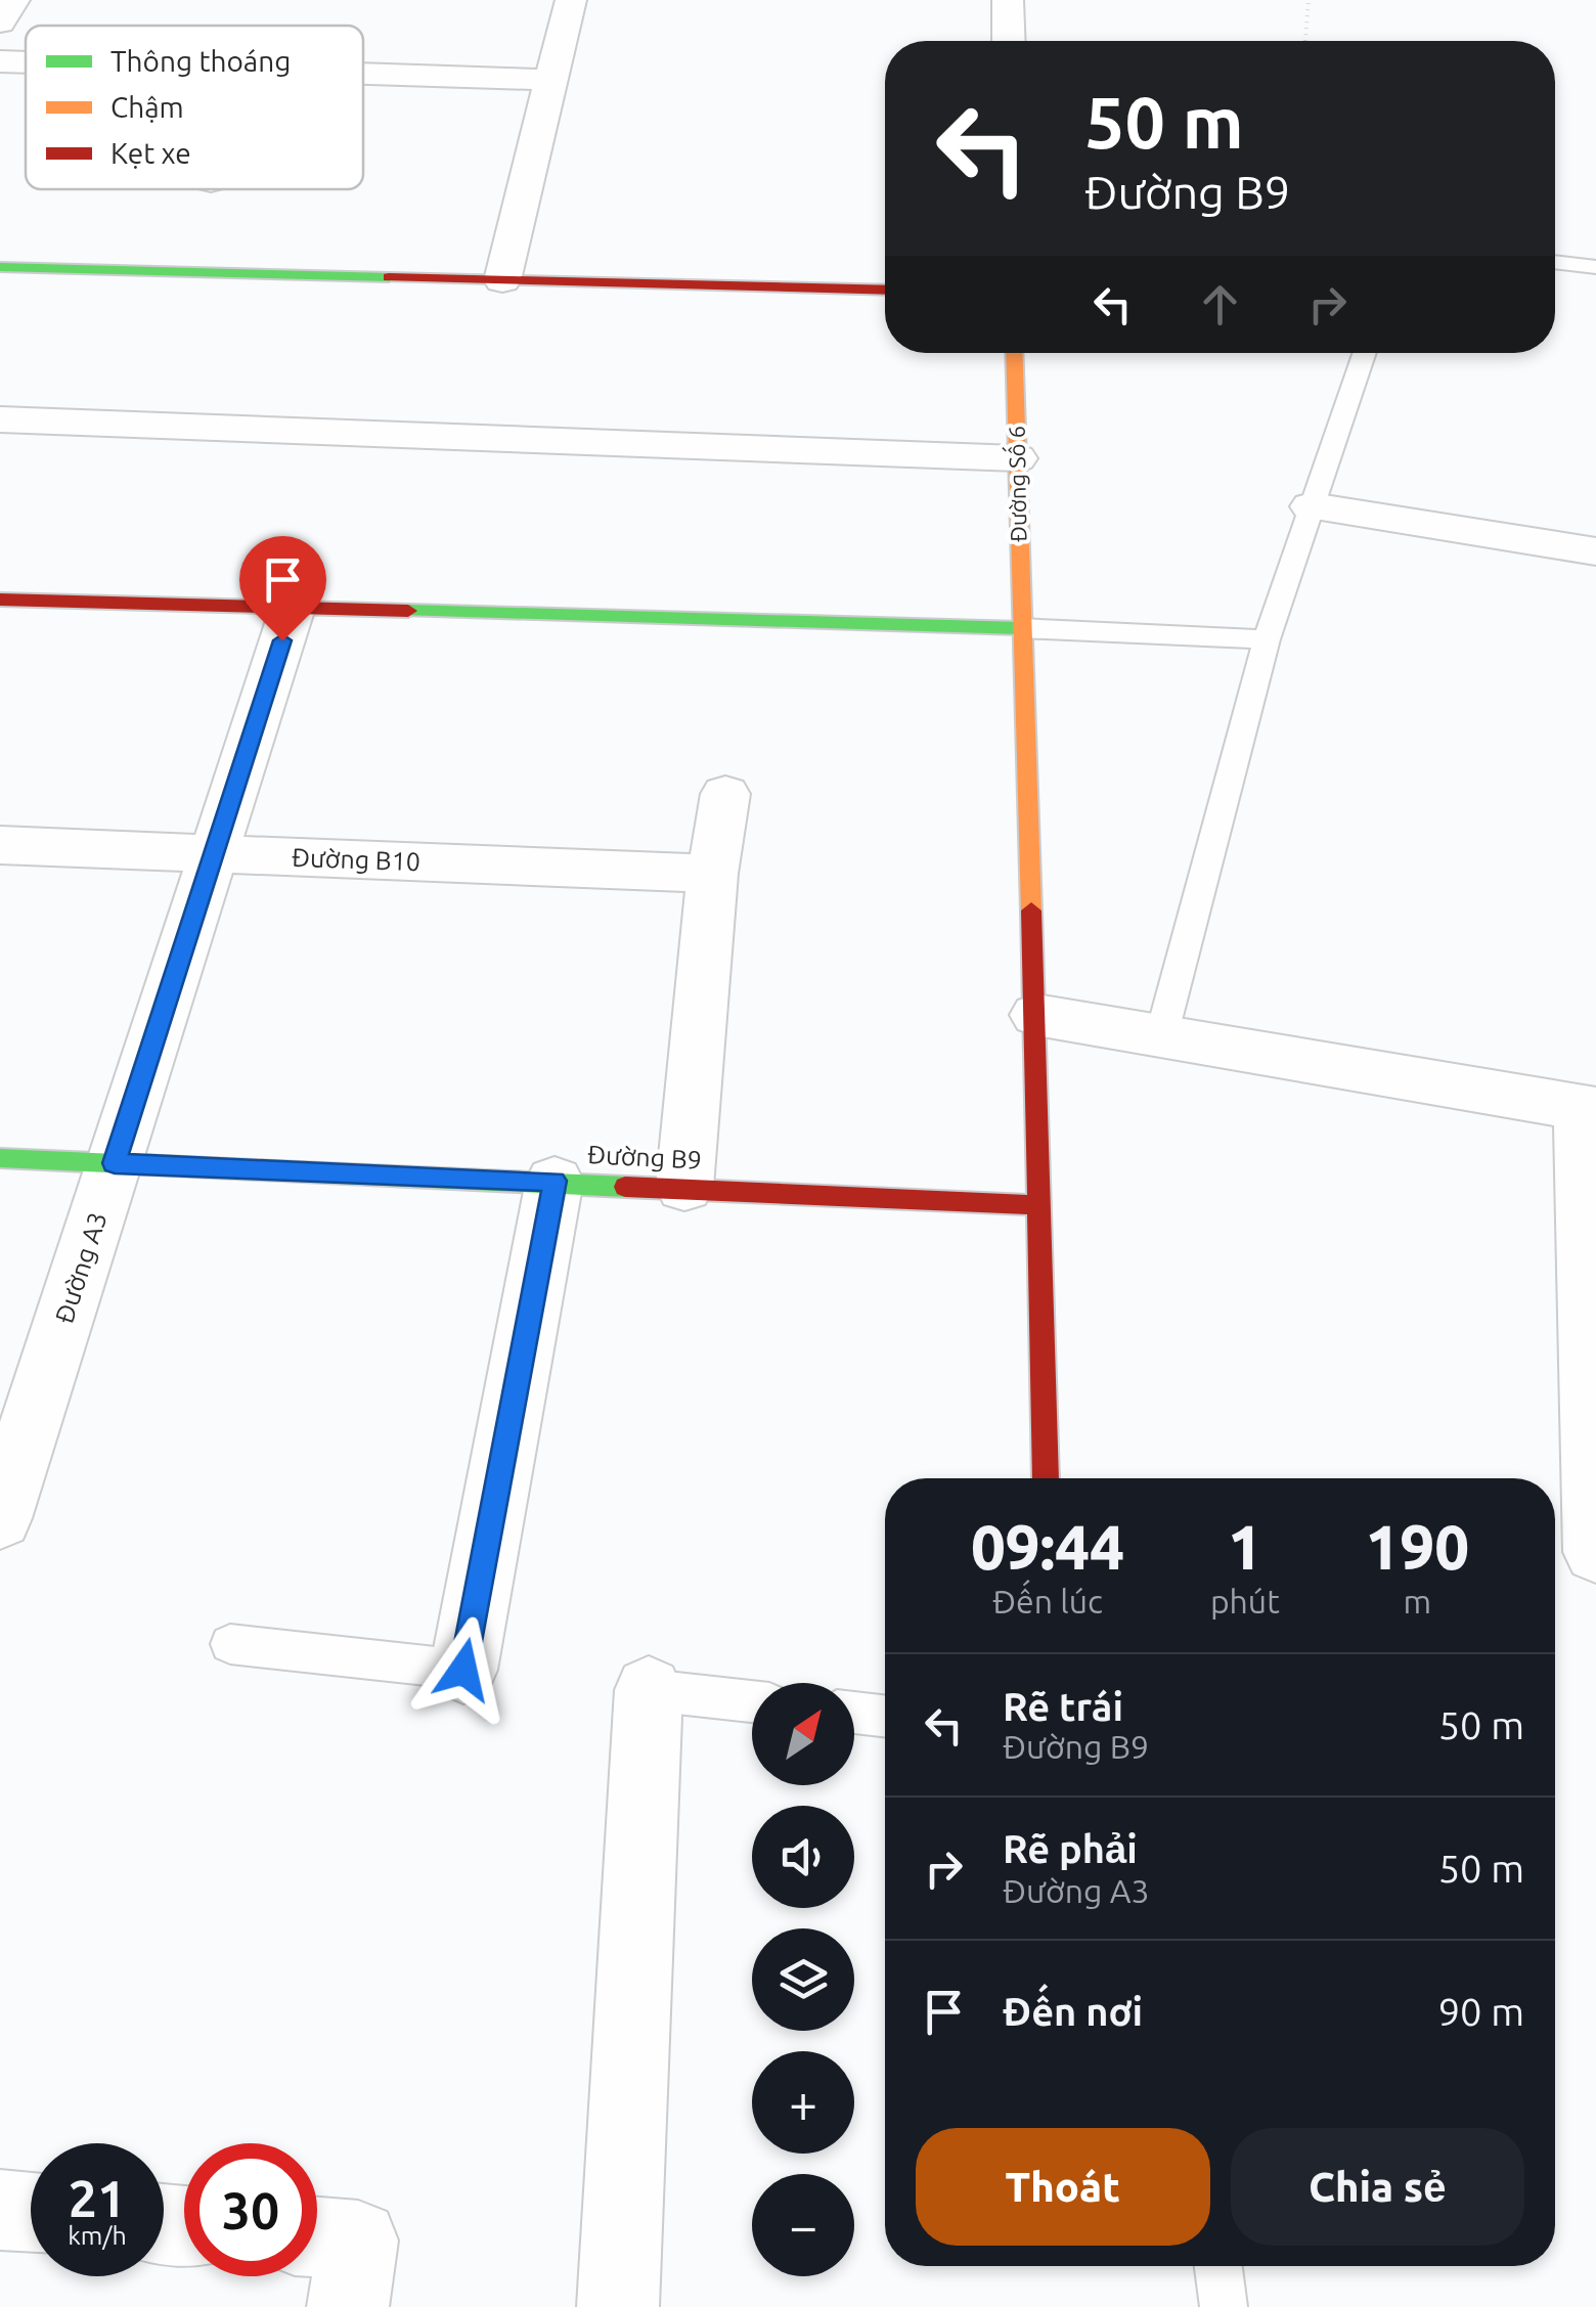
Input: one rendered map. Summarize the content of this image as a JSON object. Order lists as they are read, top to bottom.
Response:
{
  "streets": {
    "street": [
      "Đường Số 6",
      "Đường B10",
      "Đường B9",
      "Đường A3"
    ]
  },
  "crossings": [
    ["Đường Số 6", "Đường B9"],
    ["Đường B10", "Đường A3"],
    ["Đường B9", "Đường A3"]
  ],
  "legend": ["Thông thoáng", "Chậm", "Kẹt xe"],
  "north": "top right",
  "page": {
    "turn": ["50 m", "Đường B9"],
    "eta": [
      "09:44",
      "Đến lúc",
      "1",
      "phút",
      "190",
      "m"
    ],
    "list": [
      {
        "name": "Rẽ trái",
        "note": "Đường B9",
        "value": "50 m"
      },
      {
        "name": "Rẽ phải",
        "note": "Đường A3",
        "value": "50 m"
      },
      {
        "name": "Đến nơi",
        "value": "90 m"
      }
    ],
    "map_buttons": ["+", "−"],
    "buttons": ["Thoát", "Chia sẻ"],
    "speed": "21 km/h",
    "limit": "30"
  }
}
